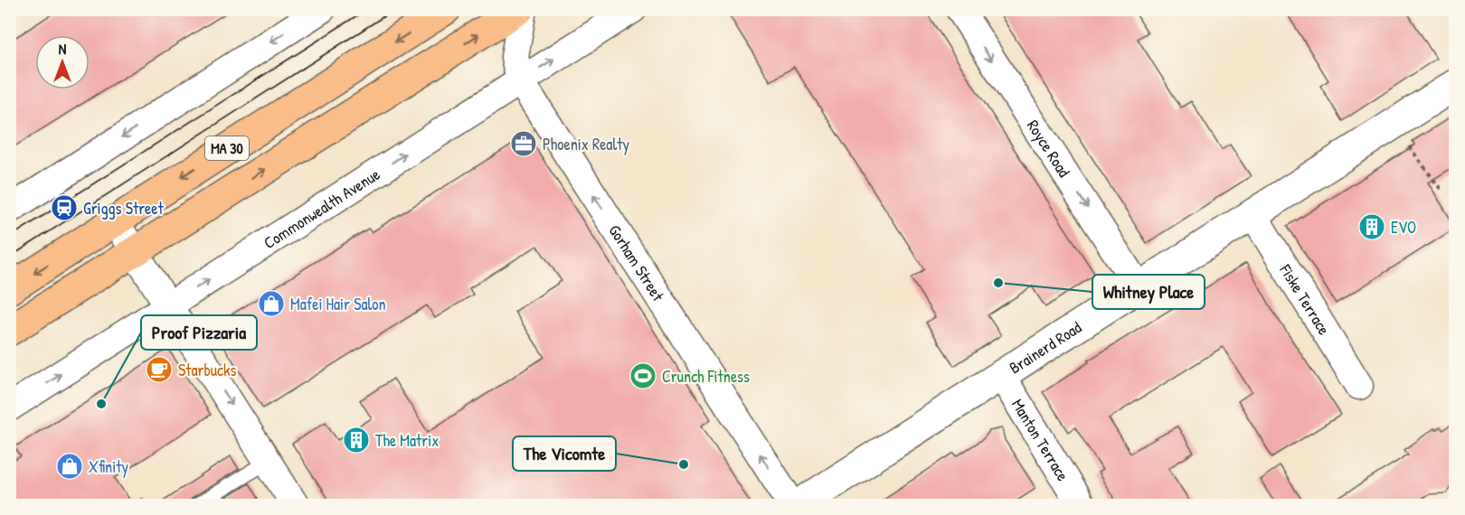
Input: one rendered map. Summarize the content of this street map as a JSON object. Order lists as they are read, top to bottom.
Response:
{
  "streets": {
    "main road": ["MA 30"],
    "street": [
      "Royce Road",
      "Commonwealth Avenue",
      "Gorham Street",
      "Fiske Terrace",
      "Brainerd Road",
      "Manton Terrace"
    ]
  },
  "crossings": [
    ["MA 30", "Gorham Street"],
    ["Royce Road", "Brainerd Road"],
    ["Commonwealth Avenue", "Gorham Street"],
    ["Gorham Street", "Brainerd Road"],
    ["Fiske Terrace", "Brainerd Road"],
    ["Brainerd Road", "Manton Terrace"]
  ],
  "one_way": ["Royce Road", "Gorham Street"],
  "places": {
    "office": ["Phoenix Realty"],
    "station": ["Griggs Street"],
    "building": ["EVO", "The Matrix"],
    "other": ["Whitney Place", "Proof Pizzaria", "The Vicomte"],
    "shop": ["Mafei Hair Salon", "Xfinity"],
    "cafe": ["Starbucks"],
    "sports": ["Crunch Fitness"]
  },
  "north": "top"
}
